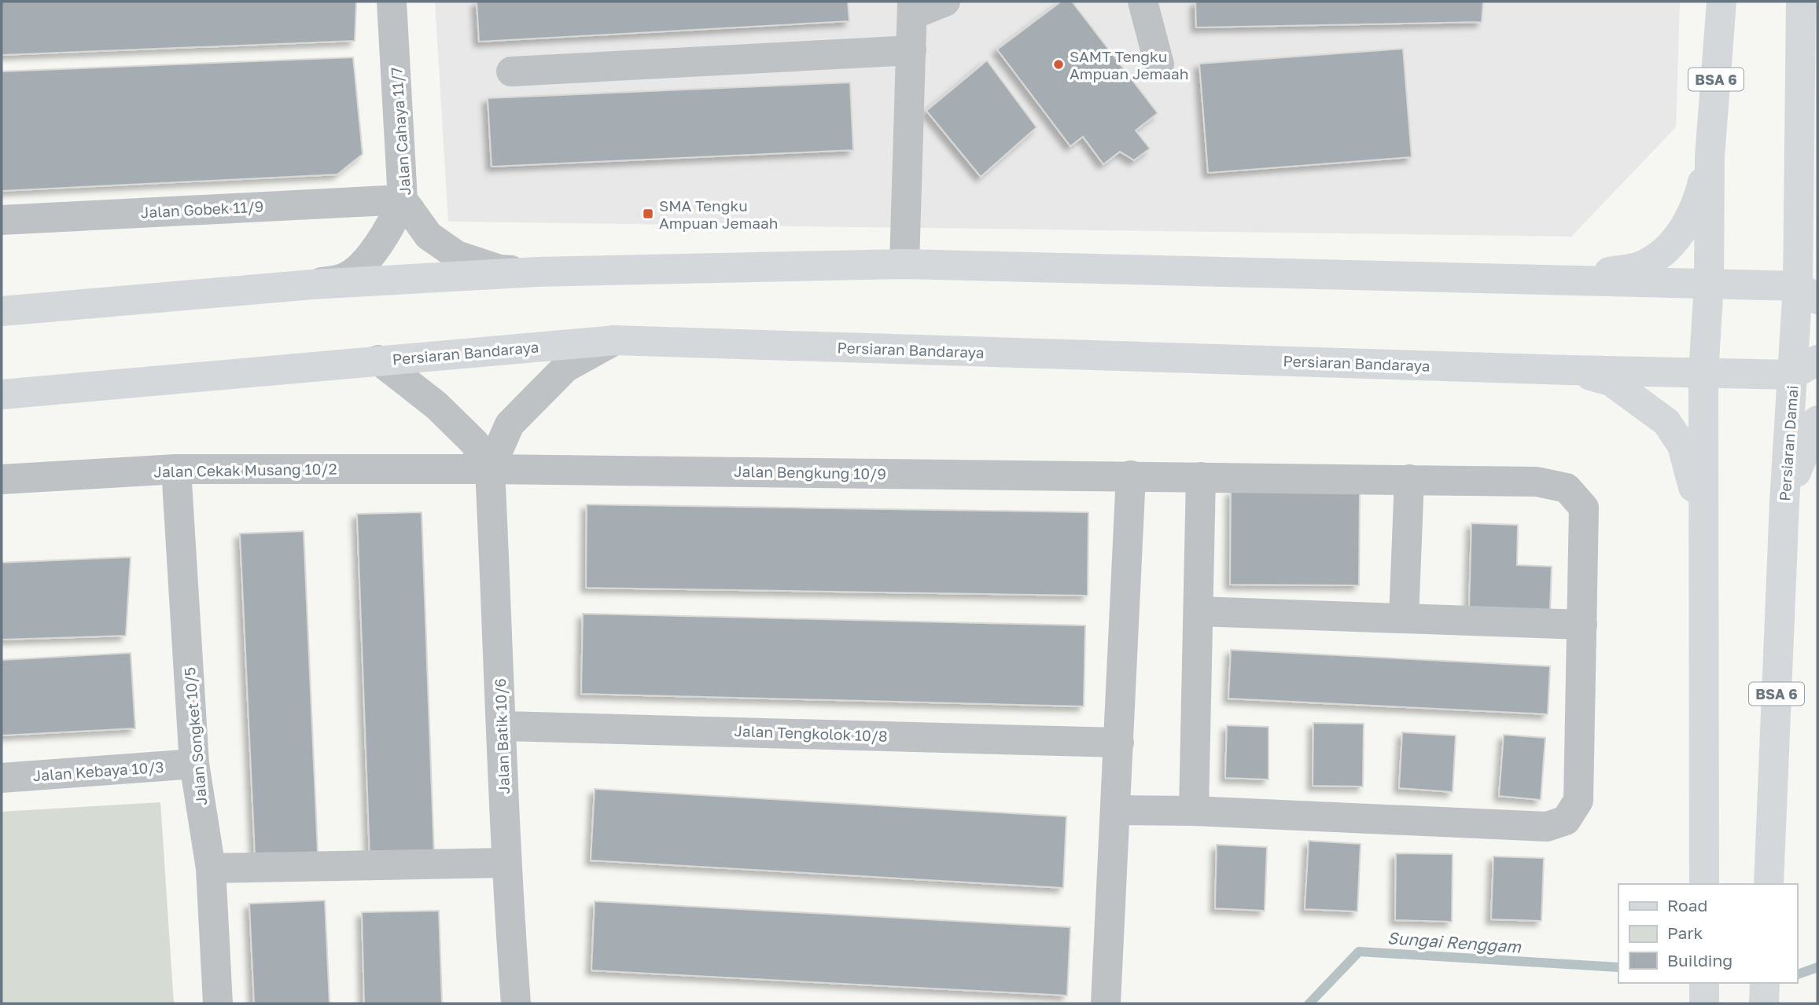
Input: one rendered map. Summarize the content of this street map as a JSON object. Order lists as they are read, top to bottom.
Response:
{
  "streets": {
    "main road": ["BSA 6", "Persiaran Bandaraya", "Persiaran Damai"],
    "street": [
      "Jalan Cahaya 11/7",
      "Jalan Gobek 11/9",
      "Jalan Cekak Musang 10/2",
      "Jalan Bengkung 10/9",
      "Jalan Tengkolok 10/8",
      "Jalan Songket 10/5",
      "Jalan Batik 10/6",
      "Jalan Kebaya 10/3"
    ]
  },
  "crossings": [
    ["BSA 6", "Persiaran Bandaraya"],
    ["Jalan Cahaya 11/7", "Jalan Gobek 11/9"],
    ["Persiaran Bandaraya", "Persiaran Damai"],
    ["Persiaran Bandaraya", "Jalan Batik 10/6"],
    ["Jalan Cekak Musang 10/2", "Jalan Bengkung 10/9"],
    ["Jalan Cekak Musang 10/2", "Jalan Songket 10/5"],
    ["Jalan Cekak Musang 10/2", "Jalan Batik 10/6"],
    ["Jalan Bengkung 10/9", "Jalan Batik 10/6"],
    ["Jalan Tengkolok 10/8", "Jalan Batik 10/6"],
    ["Jalan Songket 10/5", "Jalan Kebaya 10/3"]
  ],
  "water": ["Sungai Renggam"],
  "places": {
    "other": ["SAMT Tengku Ampuan Jemaah"],
    "transit": ["SMA Tengku Ampuan Jemaah"]
  },
  "legend": ["Road", "Park", "Building"]
}
